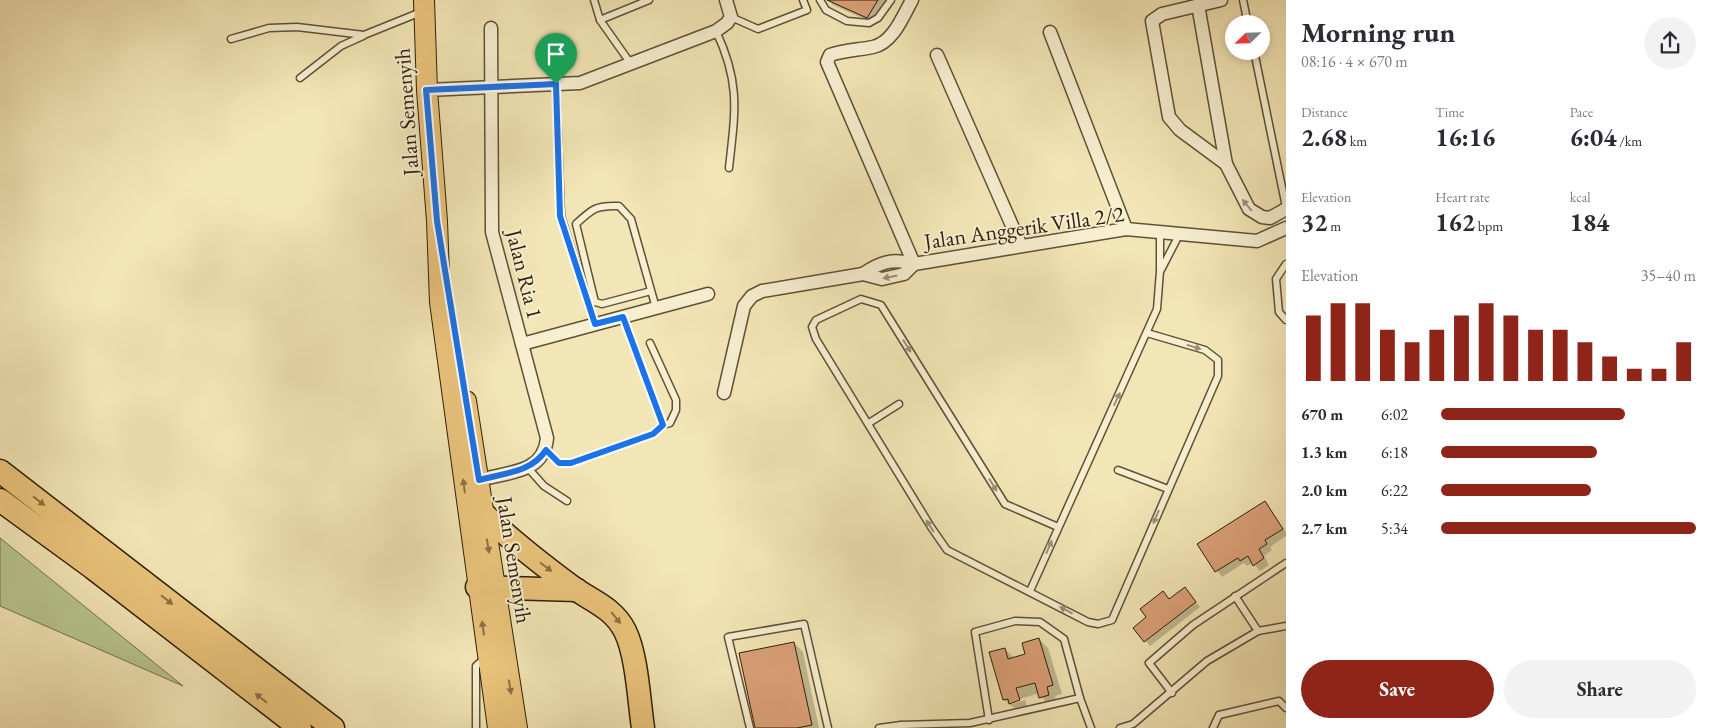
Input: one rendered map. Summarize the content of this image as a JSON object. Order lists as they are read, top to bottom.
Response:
{
  "streets": {
    "main road": ["Jalan Semenyih"],
    "street": ["Jalan Anggerik Villa 2/2", "Jalan Ria 1"]
  },
  "north": "bottom left",
  "page": {
    "heading": ["Morning run", "08:16 · 4 × 670 m"],
    "stats": [
      ["Distance", "2.68 km"],
      ["Time", "16:16"],
      ["Pace", "6:04 /km"],
      ["Elevation", "32 m"],
      ["Heart rate", "162 bpm"],
      ["kcal", "184"]
    ],
    "chart": ["Elevation", "35–40 m"],
    "list": [
      {
        "name": "670 m",
        "note": "6:02"
      },
      {
        "name": "1.3 km",
        "note": "6:18"
      },
      {
        "name": "2.0 km",
        "note": "6:22"
      },
      {
        "name": "2.7 km",
        "note": "5:34"
      }
    ],
    "buttons": ["Save", "Share"]
  }
}
